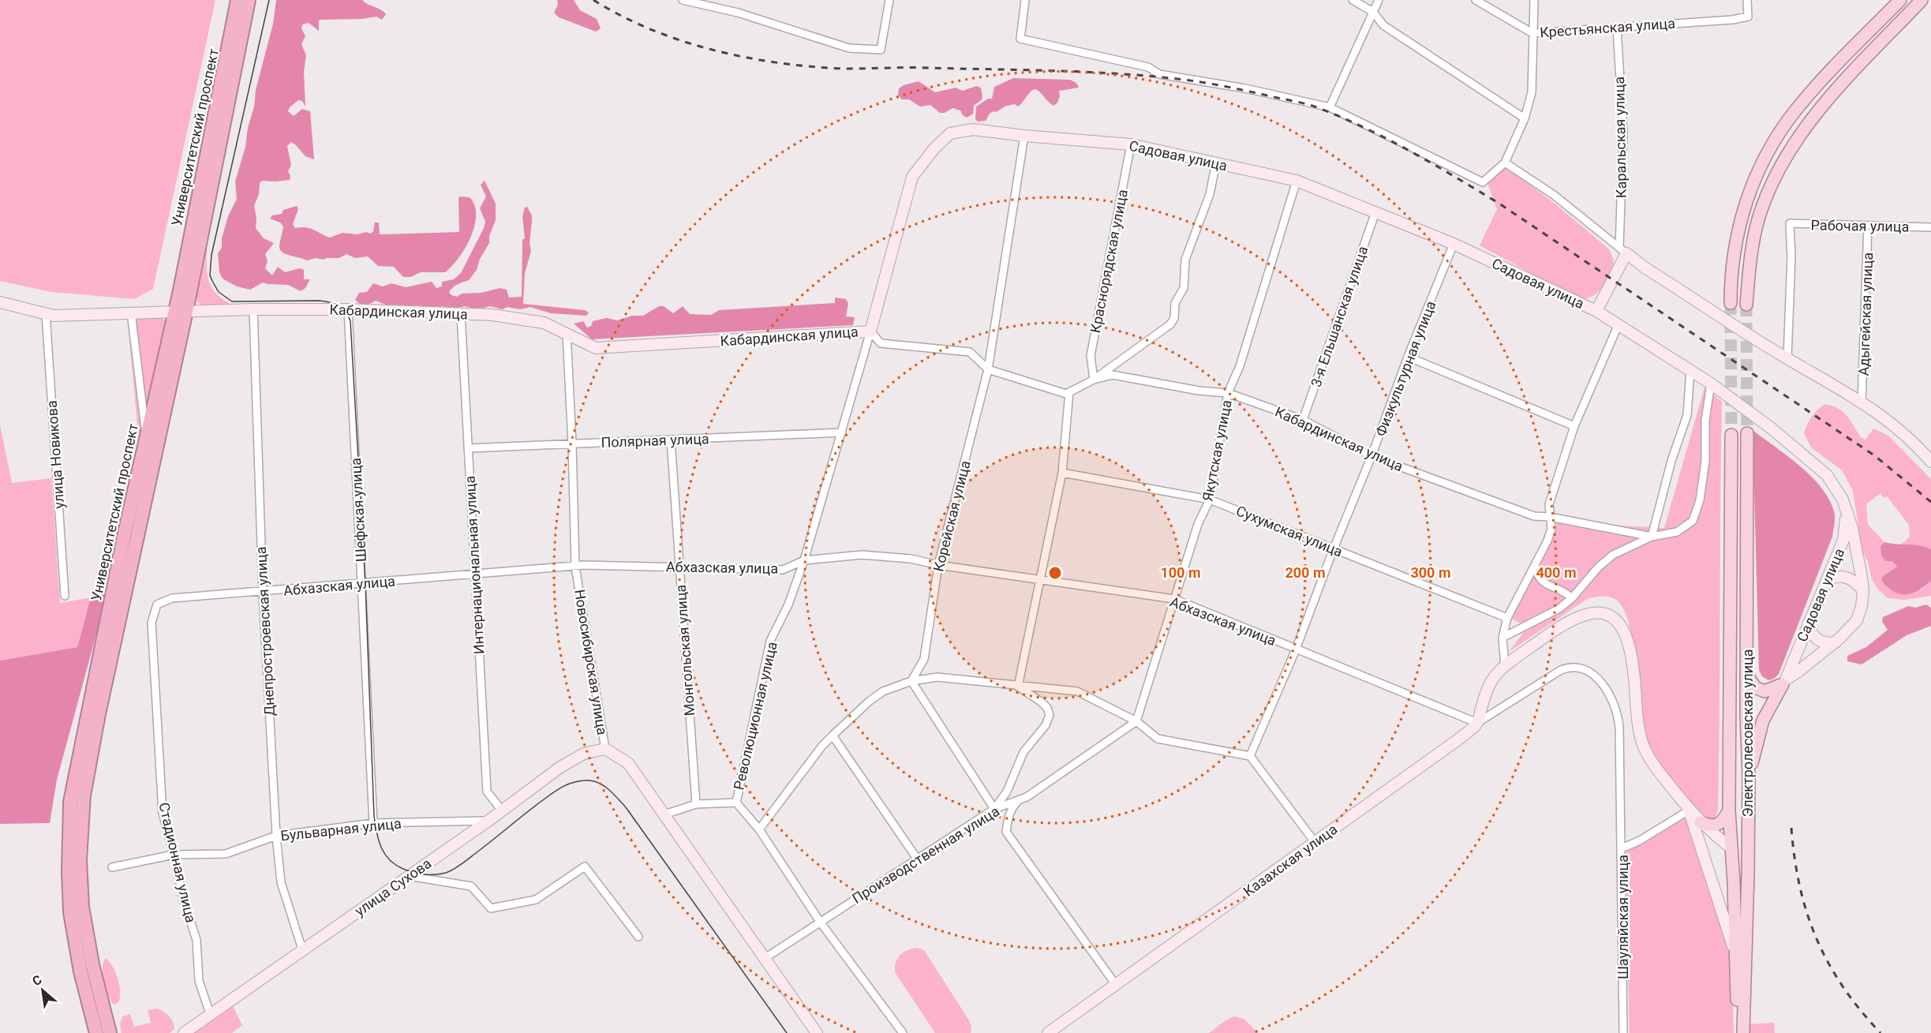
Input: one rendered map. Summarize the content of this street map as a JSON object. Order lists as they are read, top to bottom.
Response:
{
  "streets": {
    "highway": ["Университетский проспект"],
    "main road": ["Электролесовская улица"],
    "street": [
      "Крестьянская улица",
      "Каральская улица",
      "Садовая улица",
      "Рабочая улица",
      "Краснорядская улица",
      "Кабардинская улица",
      "Адыгейская улица",
      "3-я Ельшанская улица",
      "Физкультурная улица",
      "Полярная улица",
      "Якутская улица",
      "улица Новикова",
      "Шефская улица",
      "Корейская улица",
      "Сухумская улица",
      "Интернациональная улица",
      "Абхазская улица",
      "Днепростроевская улица",
      "Монгольская улица",
      "Новосибирская улица",
      "Революционная улица",
      "Бульварная улица",
      "Производственная улица",
      "Казахская улица",
      "Стадионная улица",
      "улица Сухова",
      "Шауляйская улица"
    ]
  },
  "crossings": [
    ["Крестьянская улица", "Каральская улица"],
    ["Университетский проспект", "Кабардинская улица"],
    ["Каральская улица", "Садовая улица"],
    ["Садовая улица", "Краснорядская улица"],
    ["Садовая улица", "Кабардинская улица"],
    ["Садовая улица", "3-я Ельшанская улица"],
    ["Садовая улица", "Физкультурная улица"],
    ["Садовая улица", "Якутская улица"],
    ["Садовая улица", "Корейская улица"],
    ["Садовая улица", "Революционная улица"],
    ["Рабочая улица", "Адыгейская улица"],
    ["Краснорядская улица", "Кабардинская улица"],
    ["Кабардинская улица", "3-я Ельшанская улица"],
    ["Кабардинская улица", "Физкультурная улица"],
    ["Кабардинская улица", "Якутская улица"],
    ["Кабардинская улица", "улица Новикова"],
    ["Кабардинская улица", "Шефская улица"],
    ["Кабардинская улица", "Корейская улица"],
    ["Кабардинская улица", "Интернациональная улица"],
    ["Кабардинская улица", "Днепростроевская улица"],
    ["Кабардинская улица", "Новосибирская улица"],
    ["Кабардинская улица", "Революционная улица"],
    ["Физкультурная улица", "Сухумская улица"],
    ["Физкультурная улица", "Абхазская улица"],
    ["Полярная улица", "Интернациональная улица"],
    ["Полярная улица", "Монгольская улица"],
    ["Полярная улица", "Новосибирская улица"],
    ["Полярная улица", "Революционная улица"],
    ["Якутская улица", "Сухумская улица"],
    ["Якутская улица", "Абхазская улица"],
    ["Якутская улица", "Производственная улица"],
    ["Шефская улица", "Абхазская улица"],
    ["Шефская улица", "Бульварная улица"],
    ["Корейская улица", "Абхазская улица"],
    ["Интернациональная улица", "Абхазская улица"],
    ["Интернациональная улица", "улица Сухова"],
    ["Абхазская улица", "Днепростроевская улица"],
    ["Абхазская улица", "Монгольская улица"],
    ["Абхазская улица", "Новосибирская улица"],
    ["Абхазская улица", "Революционная улица"],
    ["Абхазская улица", "Казахская улица"],
    ["Абхазская улица", "Стадионная улица"],
    ["Днепростроевская улица", "Бульварная улица"],
    ["Днепростроевская улица", "улица Сухова"],
    ["Новосибирская улица", "Производственная улица"],
    ["Новосибирская улица", "улица Сухова"],
    ["Революционная улица", "Производственная улица"],
    ["Бульварная улица", "Стадионная улица"],
    ["Бульварная улица", "улица Сухова"],
    ["Стадионная улица", "улица Сухова"]
  ],
  "north": "top left",
  "rings": [
    "100 m",
    "200 m",
    "300 m",
    "400 m"
  ]
}
